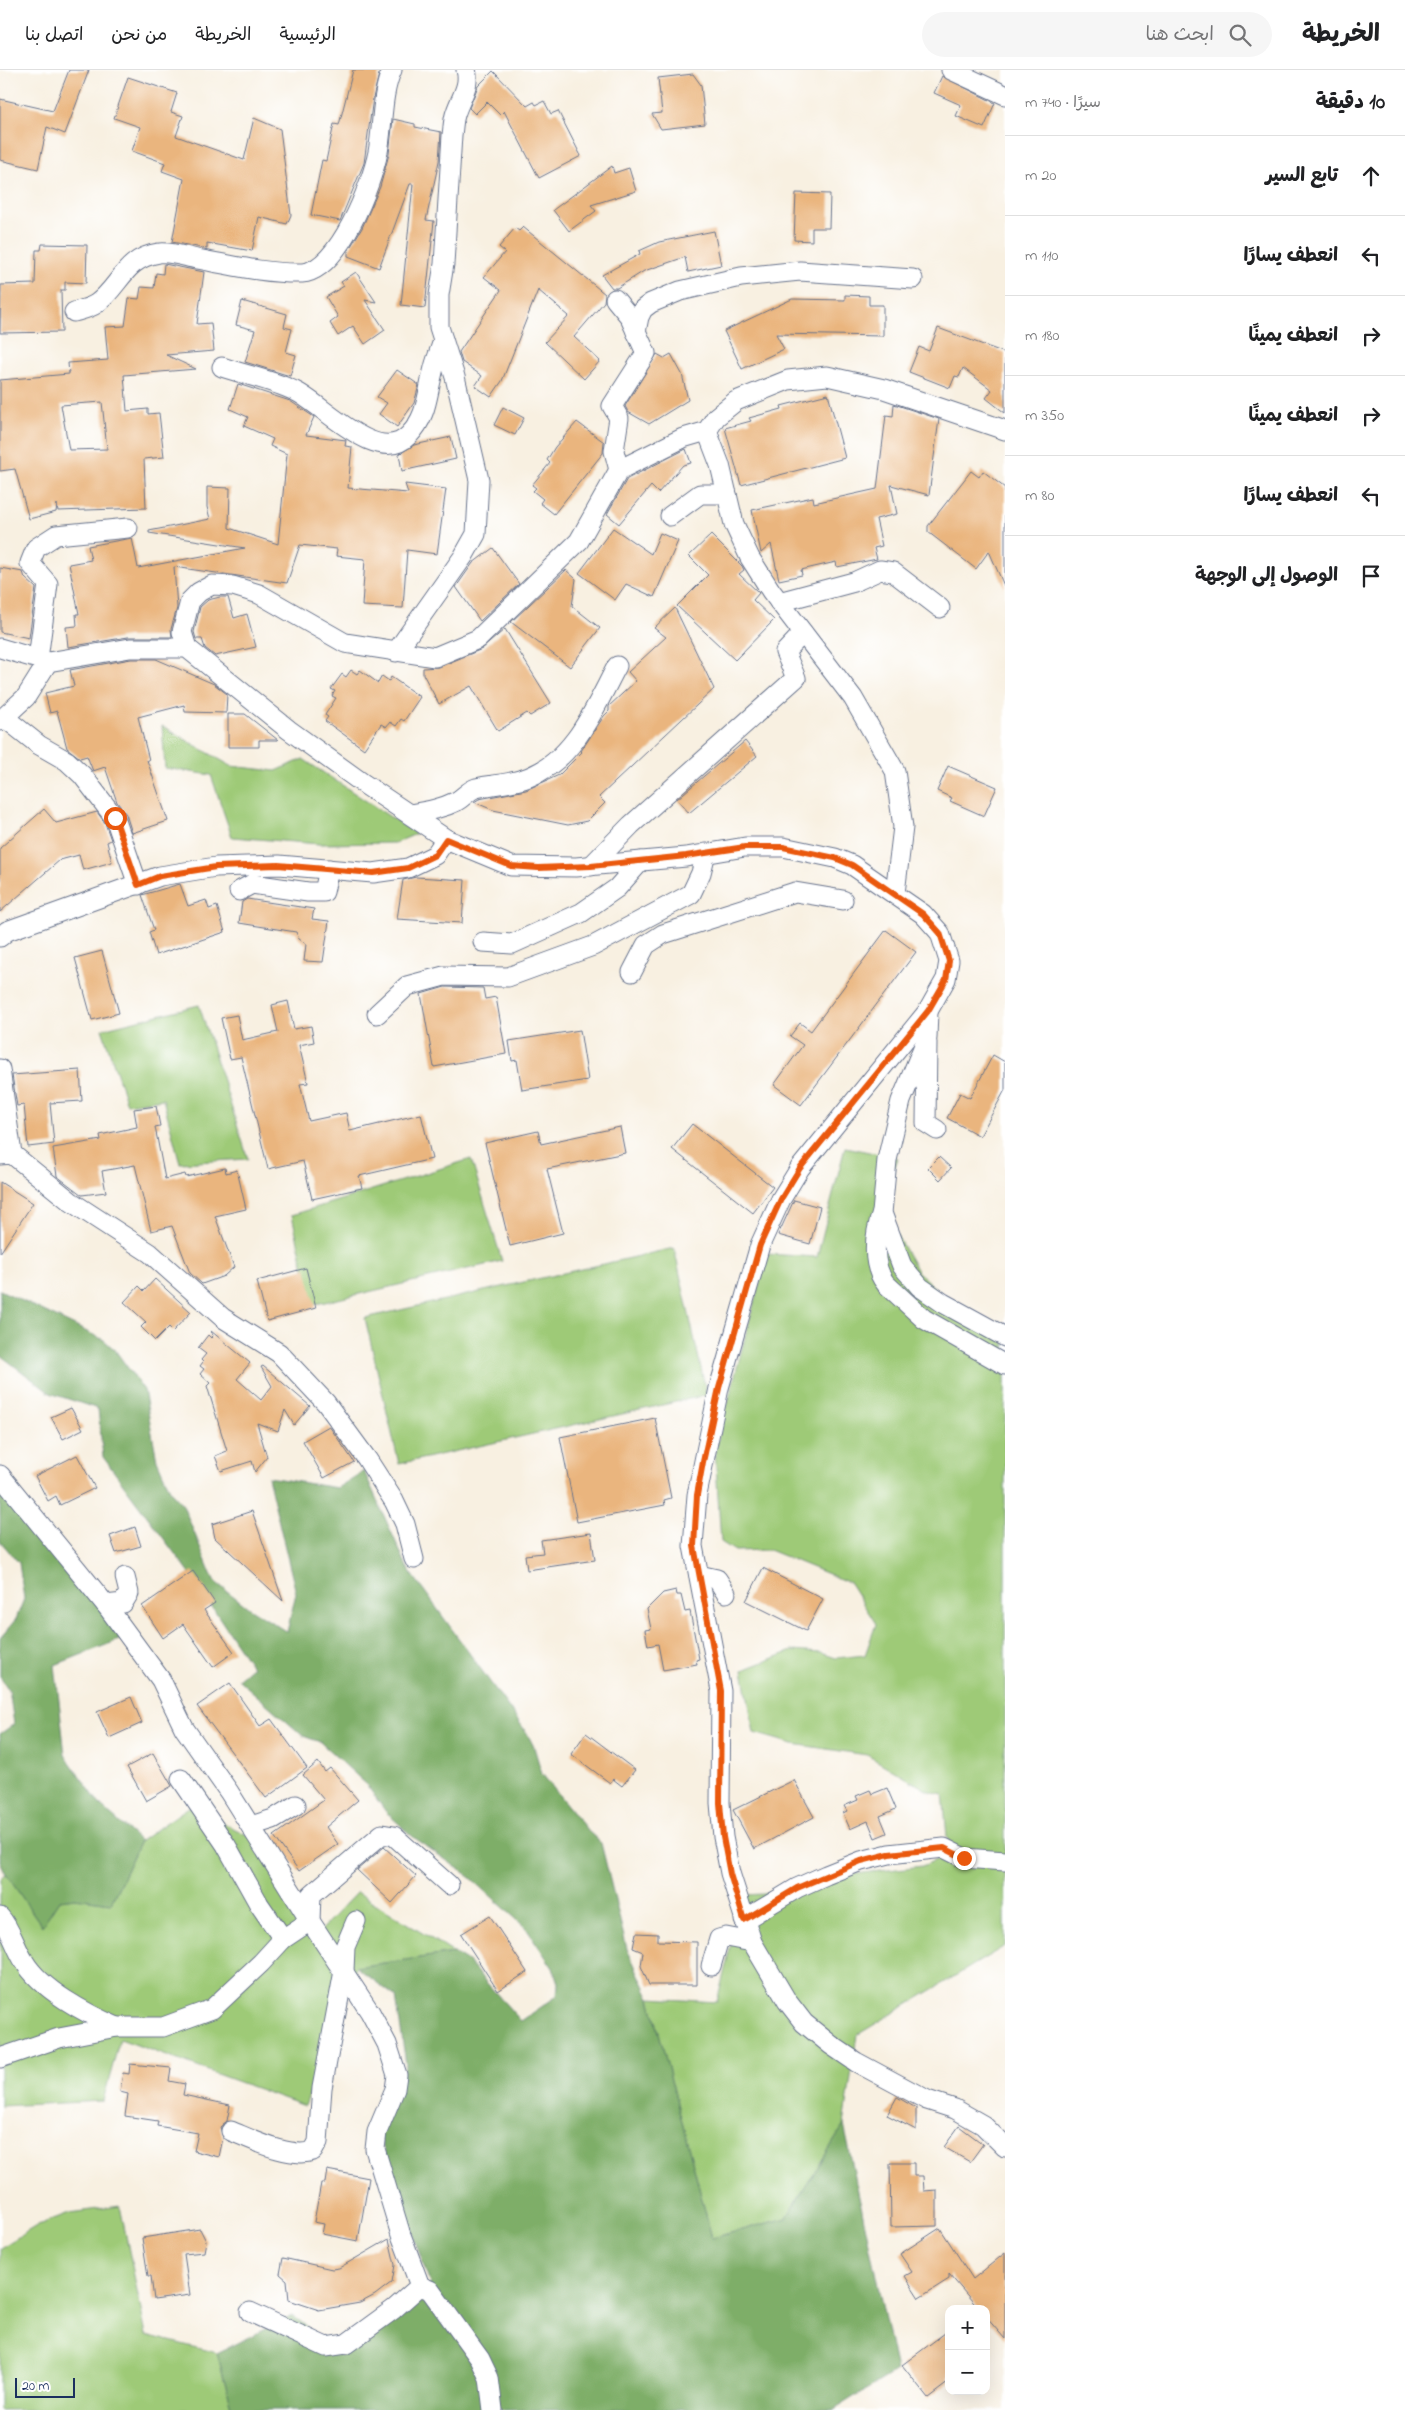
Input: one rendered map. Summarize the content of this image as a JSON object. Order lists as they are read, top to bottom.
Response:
{
  "scale_bar": "20 m",
  "page": {
    "header": "الخريطة",
    "search": "ابحث هنا",
    "nav": [
      "الرئيسية",
      "الخريطة",
      "من نحن",
      "اتصل بنا"
    ],
    "heading": ["10 دقيقة", "سيرًا · 740 m"],
    "list": [
      ["تابع السير", "20 m"],
      ["انعطف يسارًا", "110 m"],
      ["انعطف يمينًا", "180 m"],
      ["انعطف يمينًا", "350 m"],
      ["انعطف يسارًا", "80 m"],
      "الوصول إلى الوجهة"
    ],
    "map_buttons": ["+", "−"],
    "scale": "20 m"
  }
}
